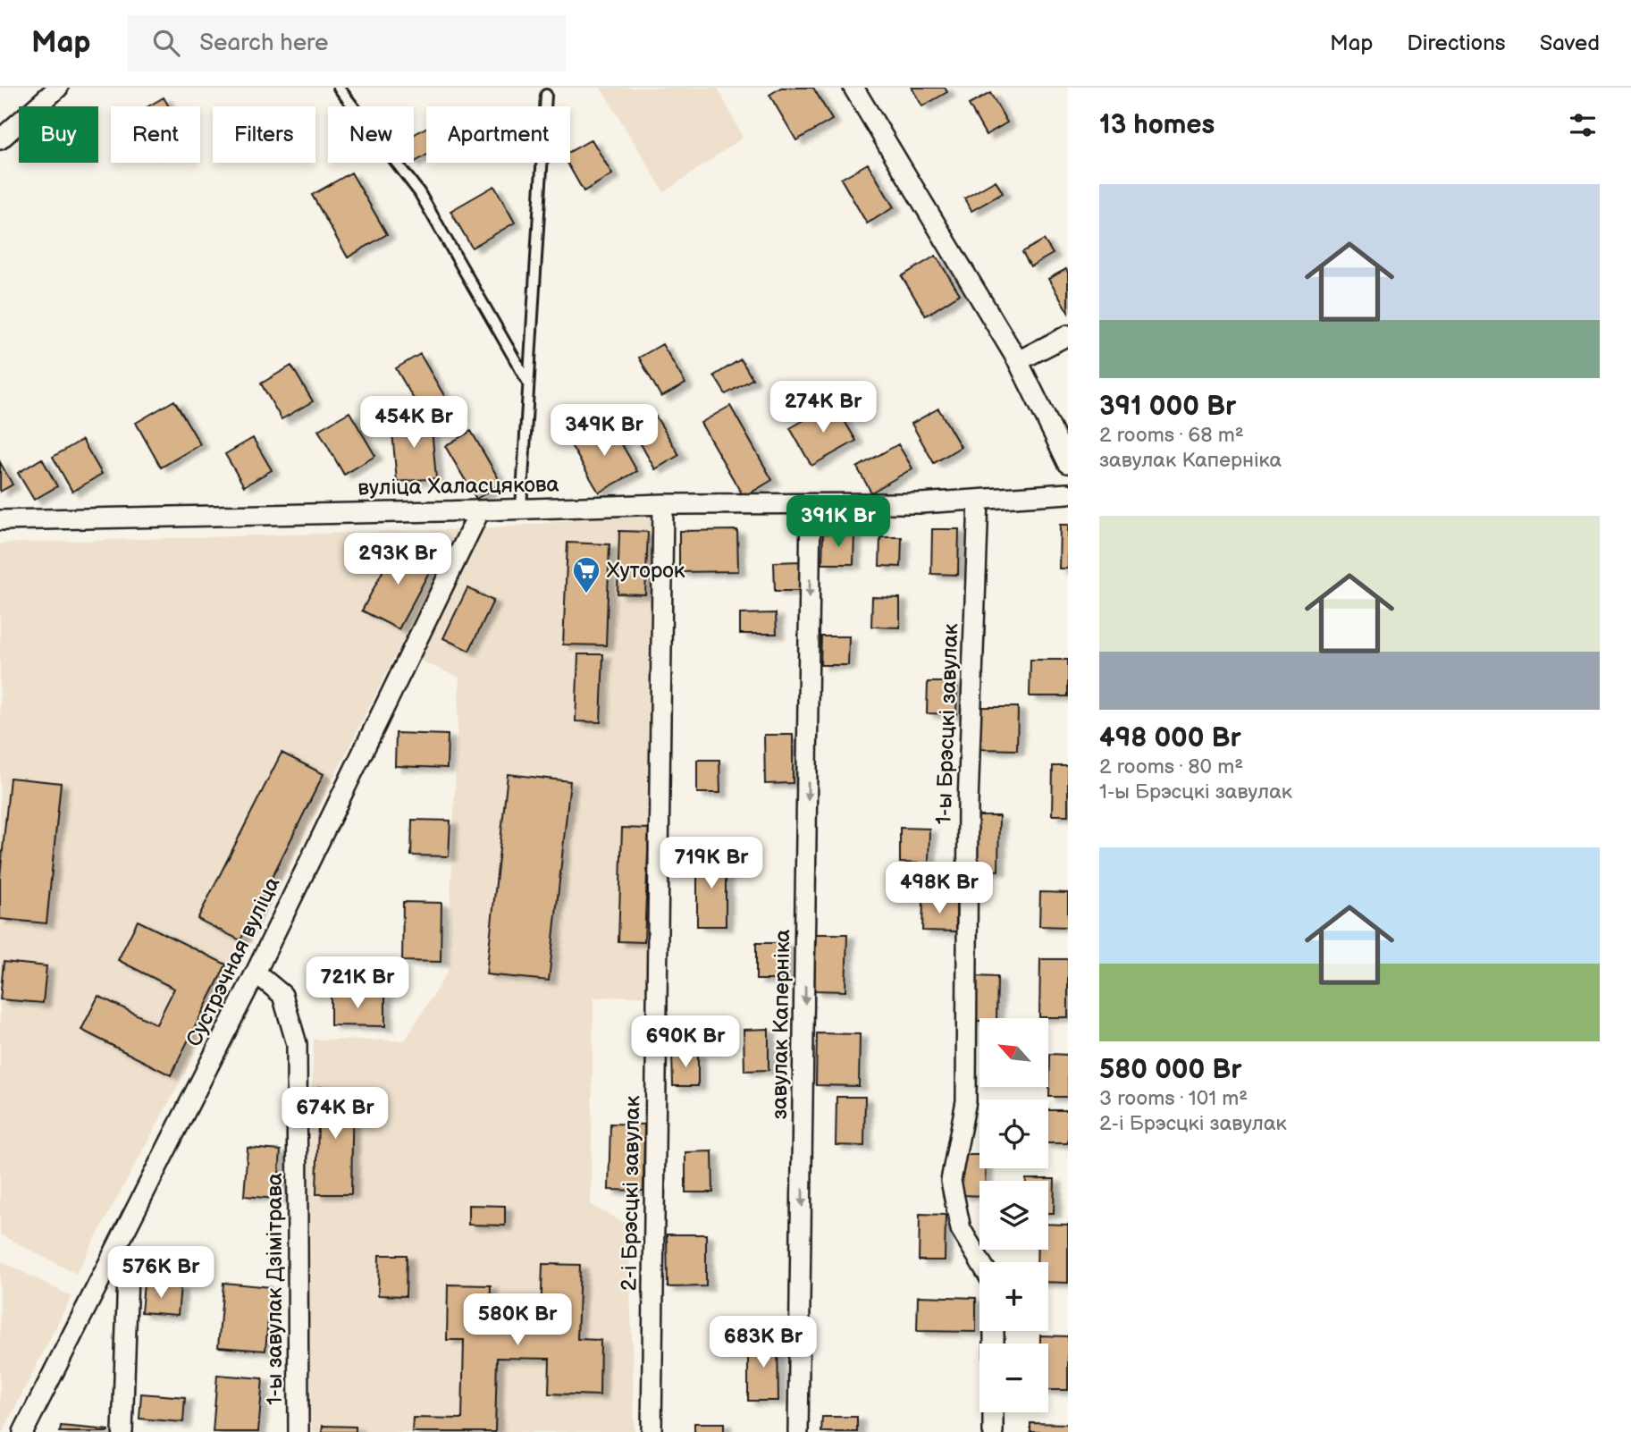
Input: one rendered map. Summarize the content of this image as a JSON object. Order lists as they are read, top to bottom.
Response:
{
  "streets": {
    "street": [
      "вуліца Халасцякова",
      "1-ы Брэсцкі завулак",
      "Сустрэчная вуліца",
      "завулак Каперніка",
      "2-і Брэсцкі завулак",
      "1-ы завулак Дзімітрава"
    ]
  },
  "crossings": [
    ["вуліца Халасцякова", "1-ы Брэсцкі завулак"],
    ["вуліца Халасцякова", "Сустрэчная вуліца"],
    ["вуліца Халасцякова", "завулак Каперніка"],
    ["вуліца Халасцякова", "2-і Брэсцкі завулак"],
    ["Сустрэчная вуліца", "1-ы завулак Дзімітрава"]
  ],
  "one_way": ["завулак Каперніка"],
  "places": {
    "supermarket": ["Хуторок"]
  },
  "north": "top left",
  "page": {
    "header": "Map",
    "search": "Search here",
    "nav": ["Map", "Directions", "Saved"],
    "heading": "13 homes",
    "chip": [
      "Buy",
      "Rent",
      "Filters",
      "New",
      "Apartment"
    ],
    "list": [
      {
        "name": "391 000 Br",
        "note": "2 rooms · 68 m² · завулак Каперніка"
      },
      {
        "name": "498 000 Br",
        "note": "2 rooms · 80 m² · 1-ы Брэсцкі завулак"
      },
      {
        "name": "580 000 Br",
        "note": "3 rooms · 101 m² · 2-і Брэсцкі завулак"
      }
    ],
    "price": [
      "274K Br",
      "454K Br",
      "349K Br",
      "391K Br",
      "293K Br",
      "719K Br",
      "498K Br",
      "721K Br",
      "690K Br",
      "674K Br",
      "576K Br",
      "580K Br",
      "683K Br"
    ],
    "map_buttons": ["+", "−"]
  }
}
